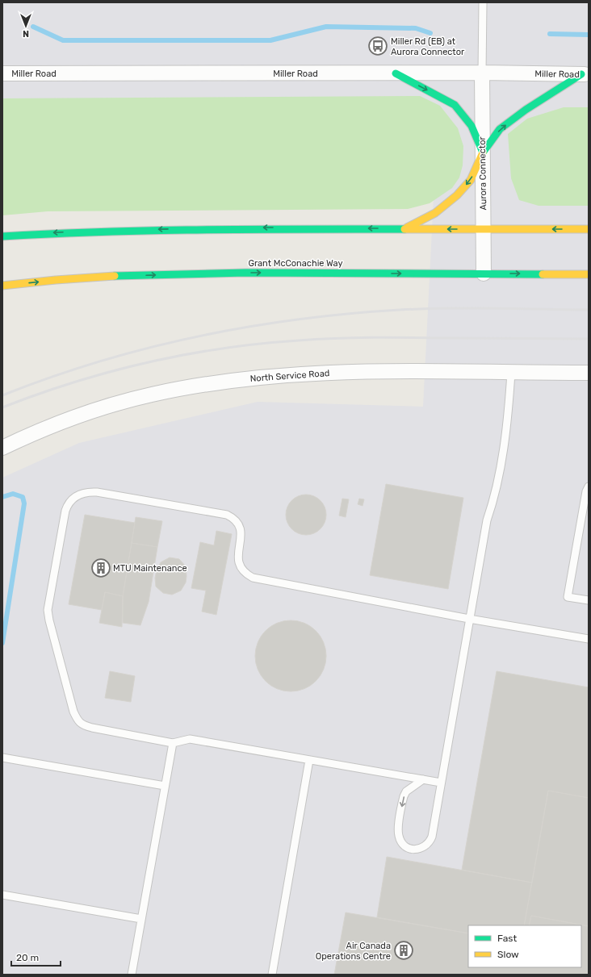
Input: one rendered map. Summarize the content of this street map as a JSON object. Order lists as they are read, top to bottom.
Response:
{
  "streets": {
    "main road": ["Grant McConachie Way"],
    "street": ["Miller Road", "Aurora Connector", "North Service Road"]
  },
  "crossings": [
    ["Miller Road", "Aurora Connector"],
    ["Aurora Connector", "Grant McConachie Way"]
  ],
  "places": {
    "bus stop": ["Miller Rd (EB) at Aurora Connector"],
    "building": ["MTU Maintenance", "Air Canada Operations Centre"]
  },
  "legend": ["Fast", "Slow"],
  "scale_bar": "20 m",
  "north": "bottom"
}
